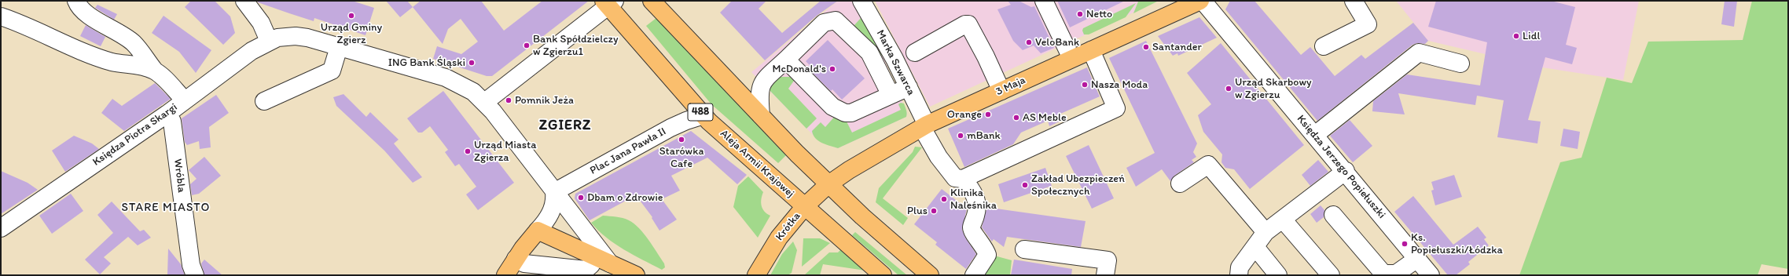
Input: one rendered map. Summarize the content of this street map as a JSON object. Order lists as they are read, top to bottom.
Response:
{
  "streets": {
    "main road": [
      "3 Maja",
      "488",
      "Aleja Armii Krajowej",
      "Krótka"
    ],
    "street": [
      "Marka Szwarca",
      "Księdza Piotra Skargi",
      "Plac Jana Pawła II",
      "Księdza Jerzego Popiełuszki",
      "Wróbla"
    ]
  },
  "crossings": [
    ["Marka Szwarca", "3 Maja"],
    ["3 Maja", "Krótka"],
    ["Księdza Piotra Skargi", "Wróbla"],
    ["Plac Jana Pawła II", "Aleja Armii Krajowej"],
    ["Aleja Armii Krajowej", "Krótka"]
  ],
  "districts": ["ZGIERZ", "STARE MIASTO"],
  "places": [
    "Netto",
    "Urząd Gminy Zgierz",
    "Lidl",
    "VeloBank",
    "Bank Spółdzielczy w Zgierzu1",
    "Santander",
    "ING Bank Śląski",
    "McDonald's",
    "Nasza Moda",
    "Urząd Skarbowy w Zgierzu",
    "Pomnik Jeża",
    "Orange",
    "AS Meble",
    "mBank",
    "Starówka Cafe",
    "Urząd Miasta Zgierza",
    "Zakład Ubezpieczeń Społecznych",
    "Dbam o Zdrowie",
    "Klinika Naleśnika",
    "Plus",
    "Ks. Popiełuszki/Łódzka"
  ]
}
